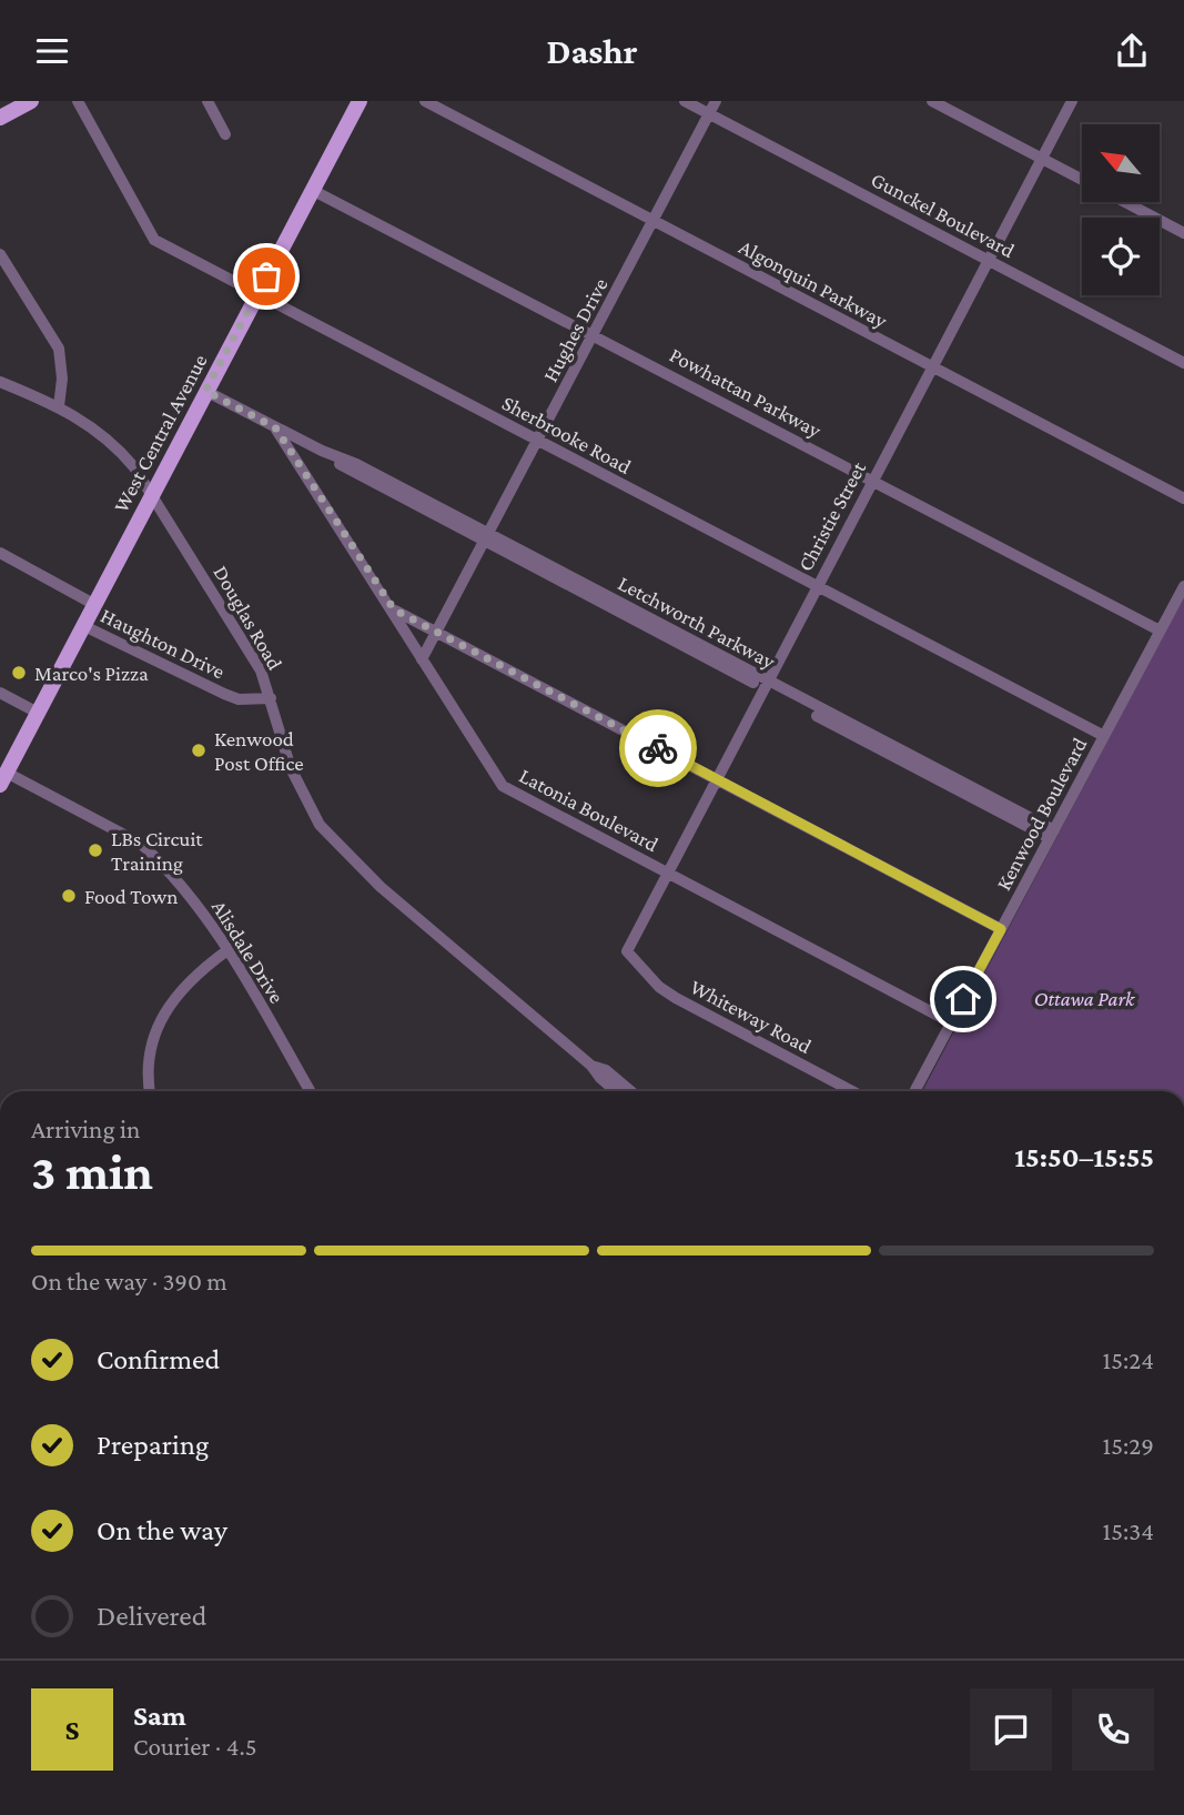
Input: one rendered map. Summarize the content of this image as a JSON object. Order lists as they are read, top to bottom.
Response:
{
  "streets": {
    "main road": ["West Central Avenue"],
    "street": [
      "Gunckel Boulevard",
      "Algonquin Parkway",
      "Hughes Drive",
      "Powhattan Parkway",
      "Sherbrooke Road",
      "Christie Street",
      "Douglas Road",
      "Letchworth Parkway",
      "Haughton Drive",
      "Latonia Boulevard",
      "Kenwood Boulevard",
      "Alisdale Drive",
      "Whiteway Road"
    ]
  },
  "crossings": [
    ["Gunckel Boulevard", "Hughes Drive"],
    ["Gunckel Boulevard", "Christie Street"],
    ["Algonquin Parkway", "Hughes Drive"],
    ["Algonquin Parkway", "Christie Street"],
    ["Hughes Drive", "Powhattan Parkway"],
    ["Hughes Drive", "Sherbrooke Road"],
    ["Hughes Drive", "Letchworth Parkway"],
    ["Hughes Drive", "Latonia Boulevard"],
    ["Powhattan Parkway", "West Central Avenue"],
    ["Powhattan Parkway", "Christie Street"],
    ["Powhattan Parkway", "Kenwood Boulevard"],
    ["West Central Avenue", "Sherbrooke Road"],
    ["West Central Avenue", "Douglas Road"],
    ["West Central Avenue", "Letchworth Parkway"],
    ["West Central Avenue", "Haughton Drive"],
    ["West Central Avenue", "Alisdale Drive"],
    ["Sherbrooke Road", "Christie Street"],
    ["Sherbrooke Road", "Kenwood Boulevard"],
    ["Christie Street", "Letchworth Parkway"],
    ["Christie Street", "Latonia Boulevard"],
    ["Christie Street", "Whiteway Road"],
    ["Douglas Road", "Haughton Drive"],
    ["Letchworth Parkway", "Latonia Boulevard"],
    ["Letchworth Parkway", "Kenwood Boulevard"],
    ["Latonia Boulevard", "Kenwood Boulevard"]
  ],
  "parks": ["Ottawa Park"],
  "places": [
    "Marco's Pizza",
    "Kenwood Post Office",
    "LBs Circuit Training",
    "Food Town"
  ],
  "north": "top left",
  "page": {
    "header": "Dashr",
    "heading": ["3 min", "Arriving in", "15:50–15:55"],
    "panel": ["Sam", "Courier · 4.5"],
    "bar": "On the way · 390 m",
    "list": [
      ["Confirmed", "15:24"],
      ["Preparing", "15:29"],
      ["On the way", "15:34"],
      "Delivered"
    ],
    "round": "S"
  }
}
